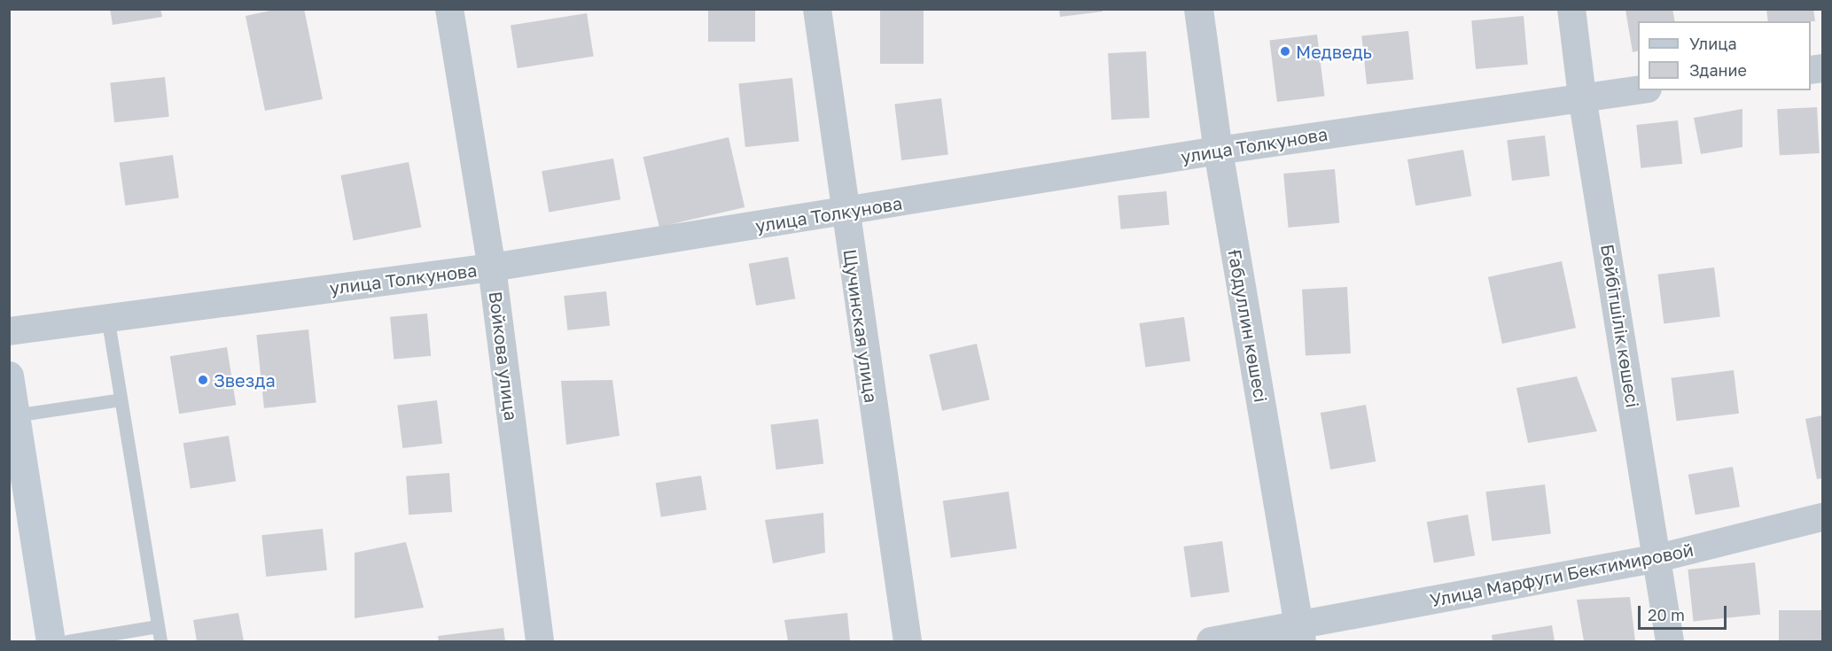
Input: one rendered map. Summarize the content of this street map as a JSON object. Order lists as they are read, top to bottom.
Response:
{
  "streets": {
    "street": [
      "улица Толкунова",
      "Щучинская улица",
      "Ғабдуллин көшесі",
      "Бейбітшілік көшесі",
      "Войкова улица",
      "Улица Марфуги Бектимировой"
    ]
  },
  "crossings": [
    ["улица Толкунова", "Щучинская улица"],
    ["улица Толкунова", "Ғабдуллин көшесі"],
    ["улица Толкунова", "Бейбітшілік көшесі"],
    ["улица Толкунова", "Войкова улица"],
    ["Ғабдуллин көшесі", "Улица Марфуги Бектимировой"],
    ["Бейбітшілік көшесі", "Улица Марфуги Бектимировой"]
  ],
  "places": ["Медведь", "Звезда"],
  "legend": ["Улица", "Здание"],
  "scale_bar": "20 m"
}
